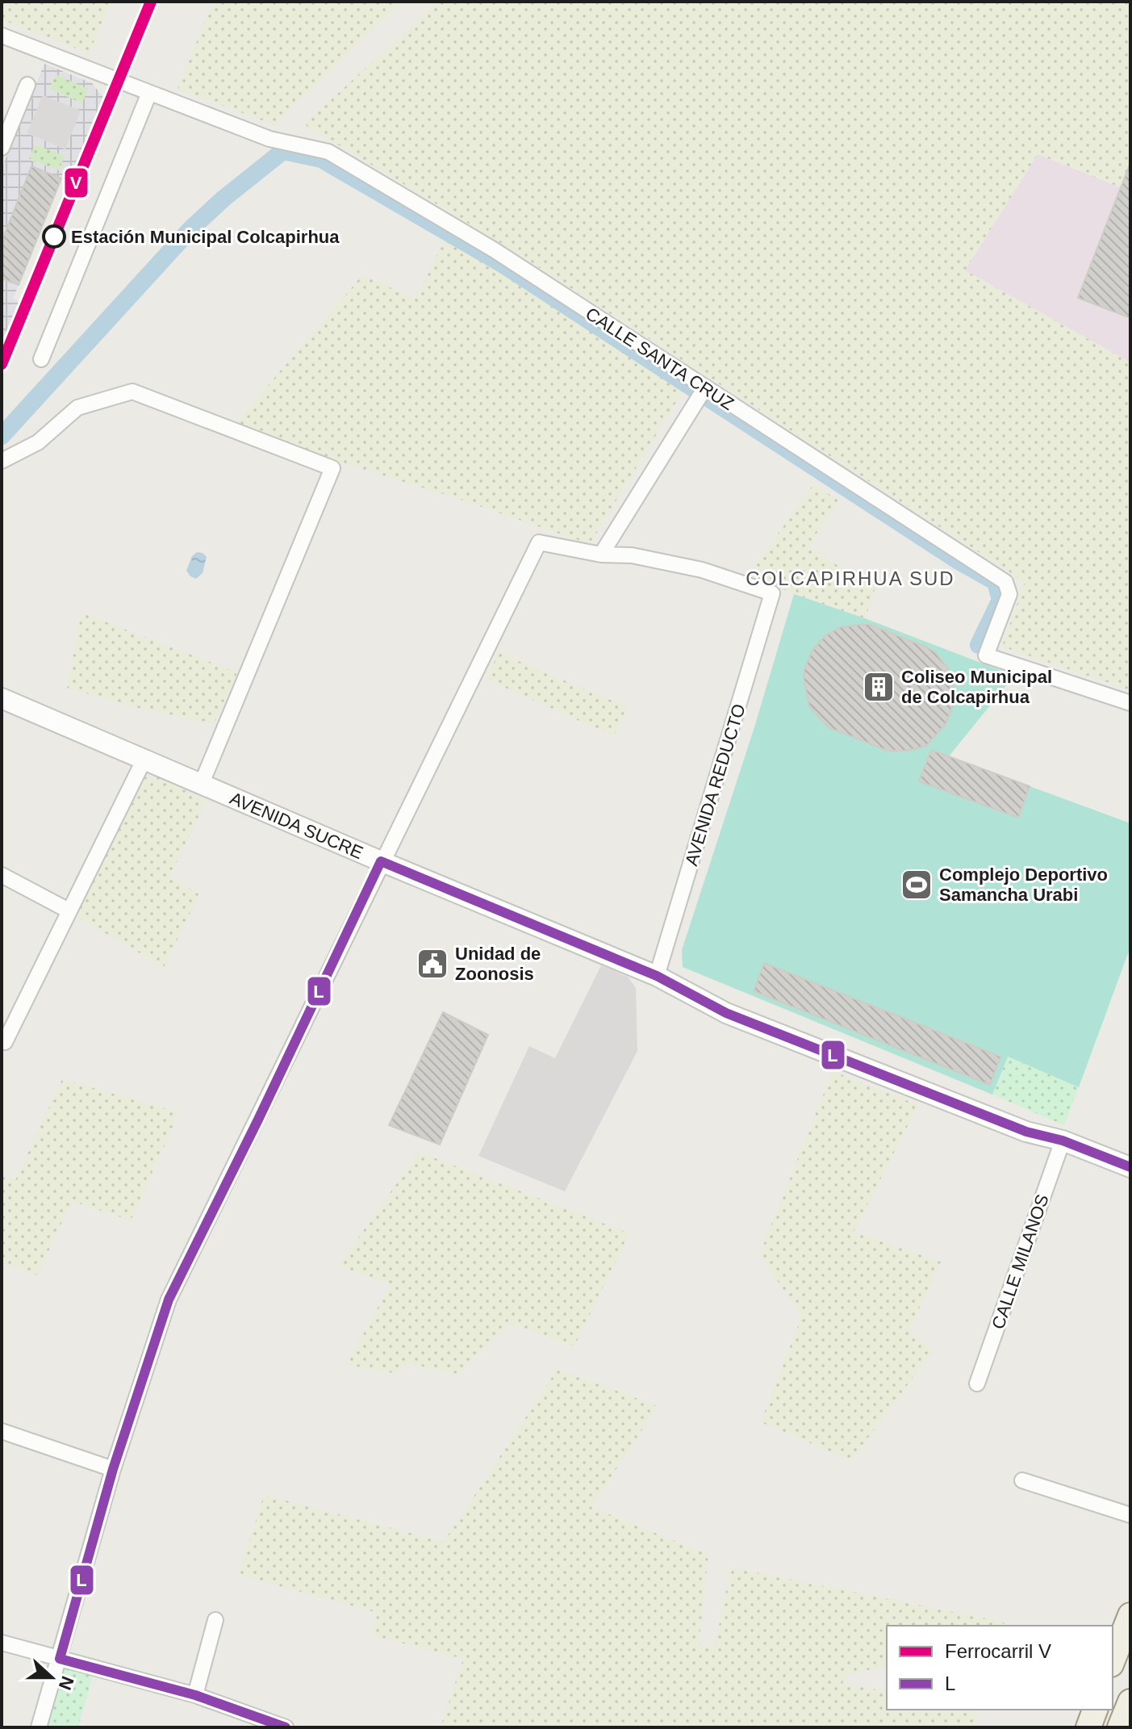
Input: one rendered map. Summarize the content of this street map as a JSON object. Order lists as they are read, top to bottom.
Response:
{
  "streets": {
    "street": [
      "CALLE SANTA CRUZ",
      "AVENIDA REDUCTO",
      "AVENIDA SUCRE",
      "CALLE MILANOS"
    ]
  },
  "crossings": [
    ["AVENIDA REDUCTO", "AVENIDA SUCRE"],
    ["AVENIDA SUCRE", "CALLE MILANOS"]
  ],
  "districts": ["COLCAPIRHUA SUD"],
  "places": {
    "other": ["Estación Municipal Colcapirhua"],
    "building": ["Coliseo Municipal de Colcapirhua"],
    "sports": ["Complejo Deportivo Samancha Urabi"],
    "public building": ["Unidad de Zoonosis"]
  },
  "lines": ["rail line V", "transit line L"],
  "legend": ["Ferrocarril V", "L"],
  "north": "right"
}
